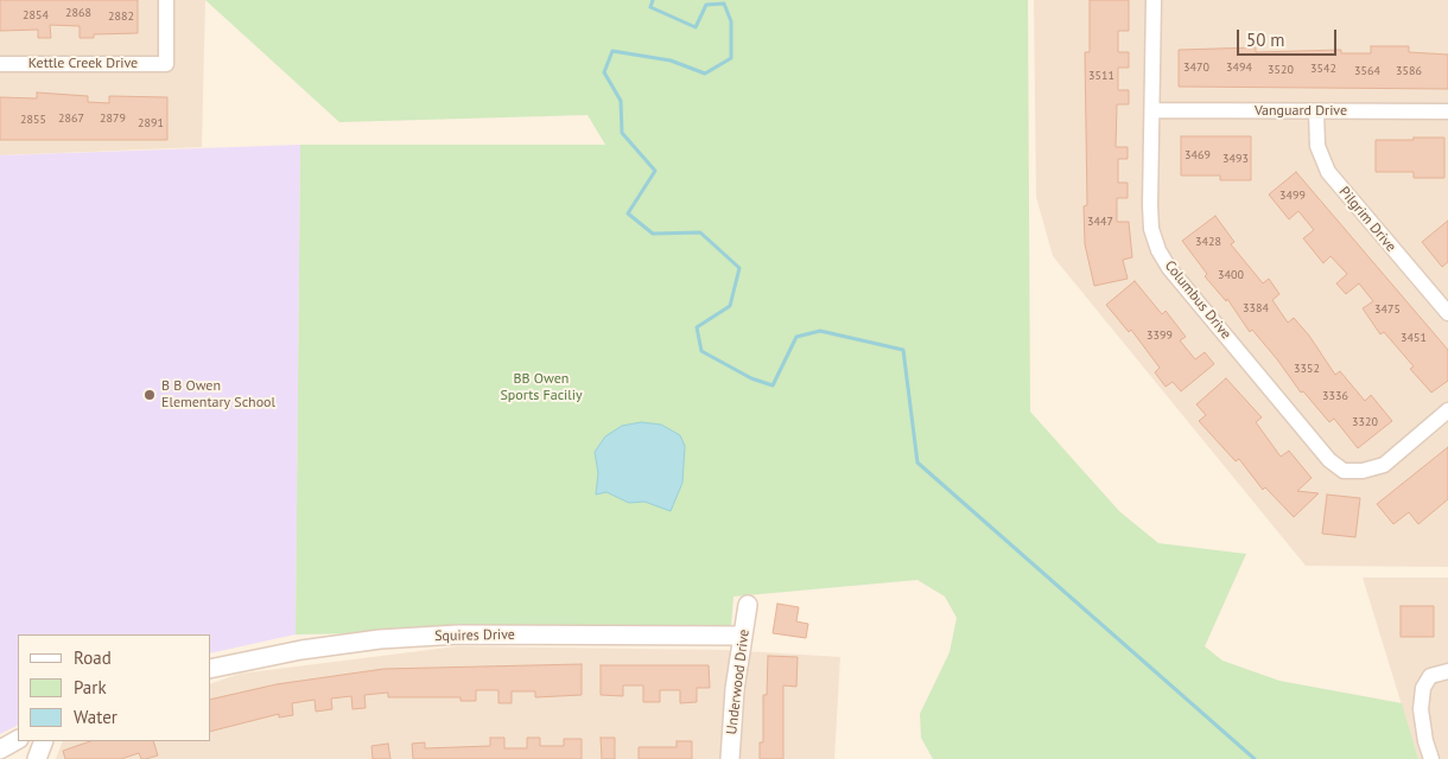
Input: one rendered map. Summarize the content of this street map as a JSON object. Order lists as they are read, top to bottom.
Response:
{
  "streets": {
    "street": [
      "Kettle Creek Drive",
      "Vanguard Drive",
      "Pilgrim Drive",
      "Columbus Drive",
      "Squires Drive",
      "Underwood Drive"
    ]
  },
  "crossings": [
    ["Vanguard Drive", "Pilgrim Drive"],
    ["Vanguard Drive", "Columbus Drive"],
    ["Squires Drive", "Underwood Drive"]
  ],
  "parks": ["BB Owen Sports Faciliy"],
  "places": ["B B Owen Elementary School"],
  "house_numbers": [
    "2868",
    "2854",
    "2882",
    "3470",
    "3494",
    "3542",
    "3520",
    "3564",
    "3586",
    "3511",
    "2867",
    "2879",
    "2855",
    "2891",
    "3469",
    "3493",
    "3499",
    "3447",
    "3428",
    "3400",
    "3384",
    "3475",
    "3399",
    "3451",
    "3352",
    "3336",
    "3320"
  ],
  "legend": ["Road", "Park", "Water"],
  "scale_bar": "50 m"
}
